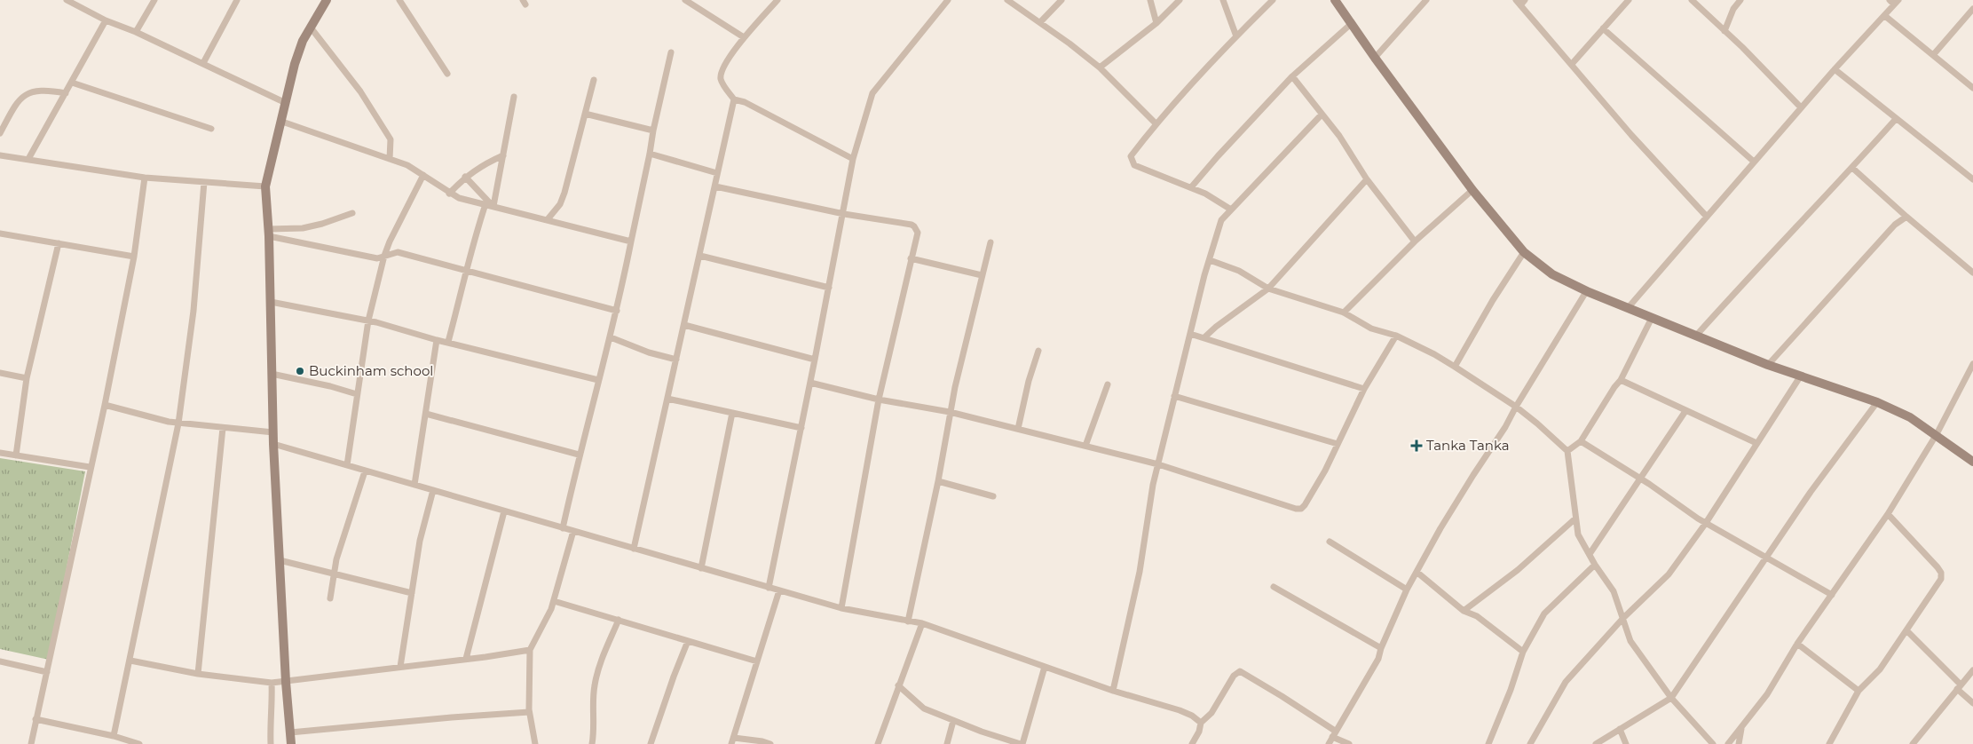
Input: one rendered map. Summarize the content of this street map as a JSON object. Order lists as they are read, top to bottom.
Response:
{
  "places": {
    "other": ["Buckinham school"],
    "health": ["Tanka Tanka"]
  }
}
